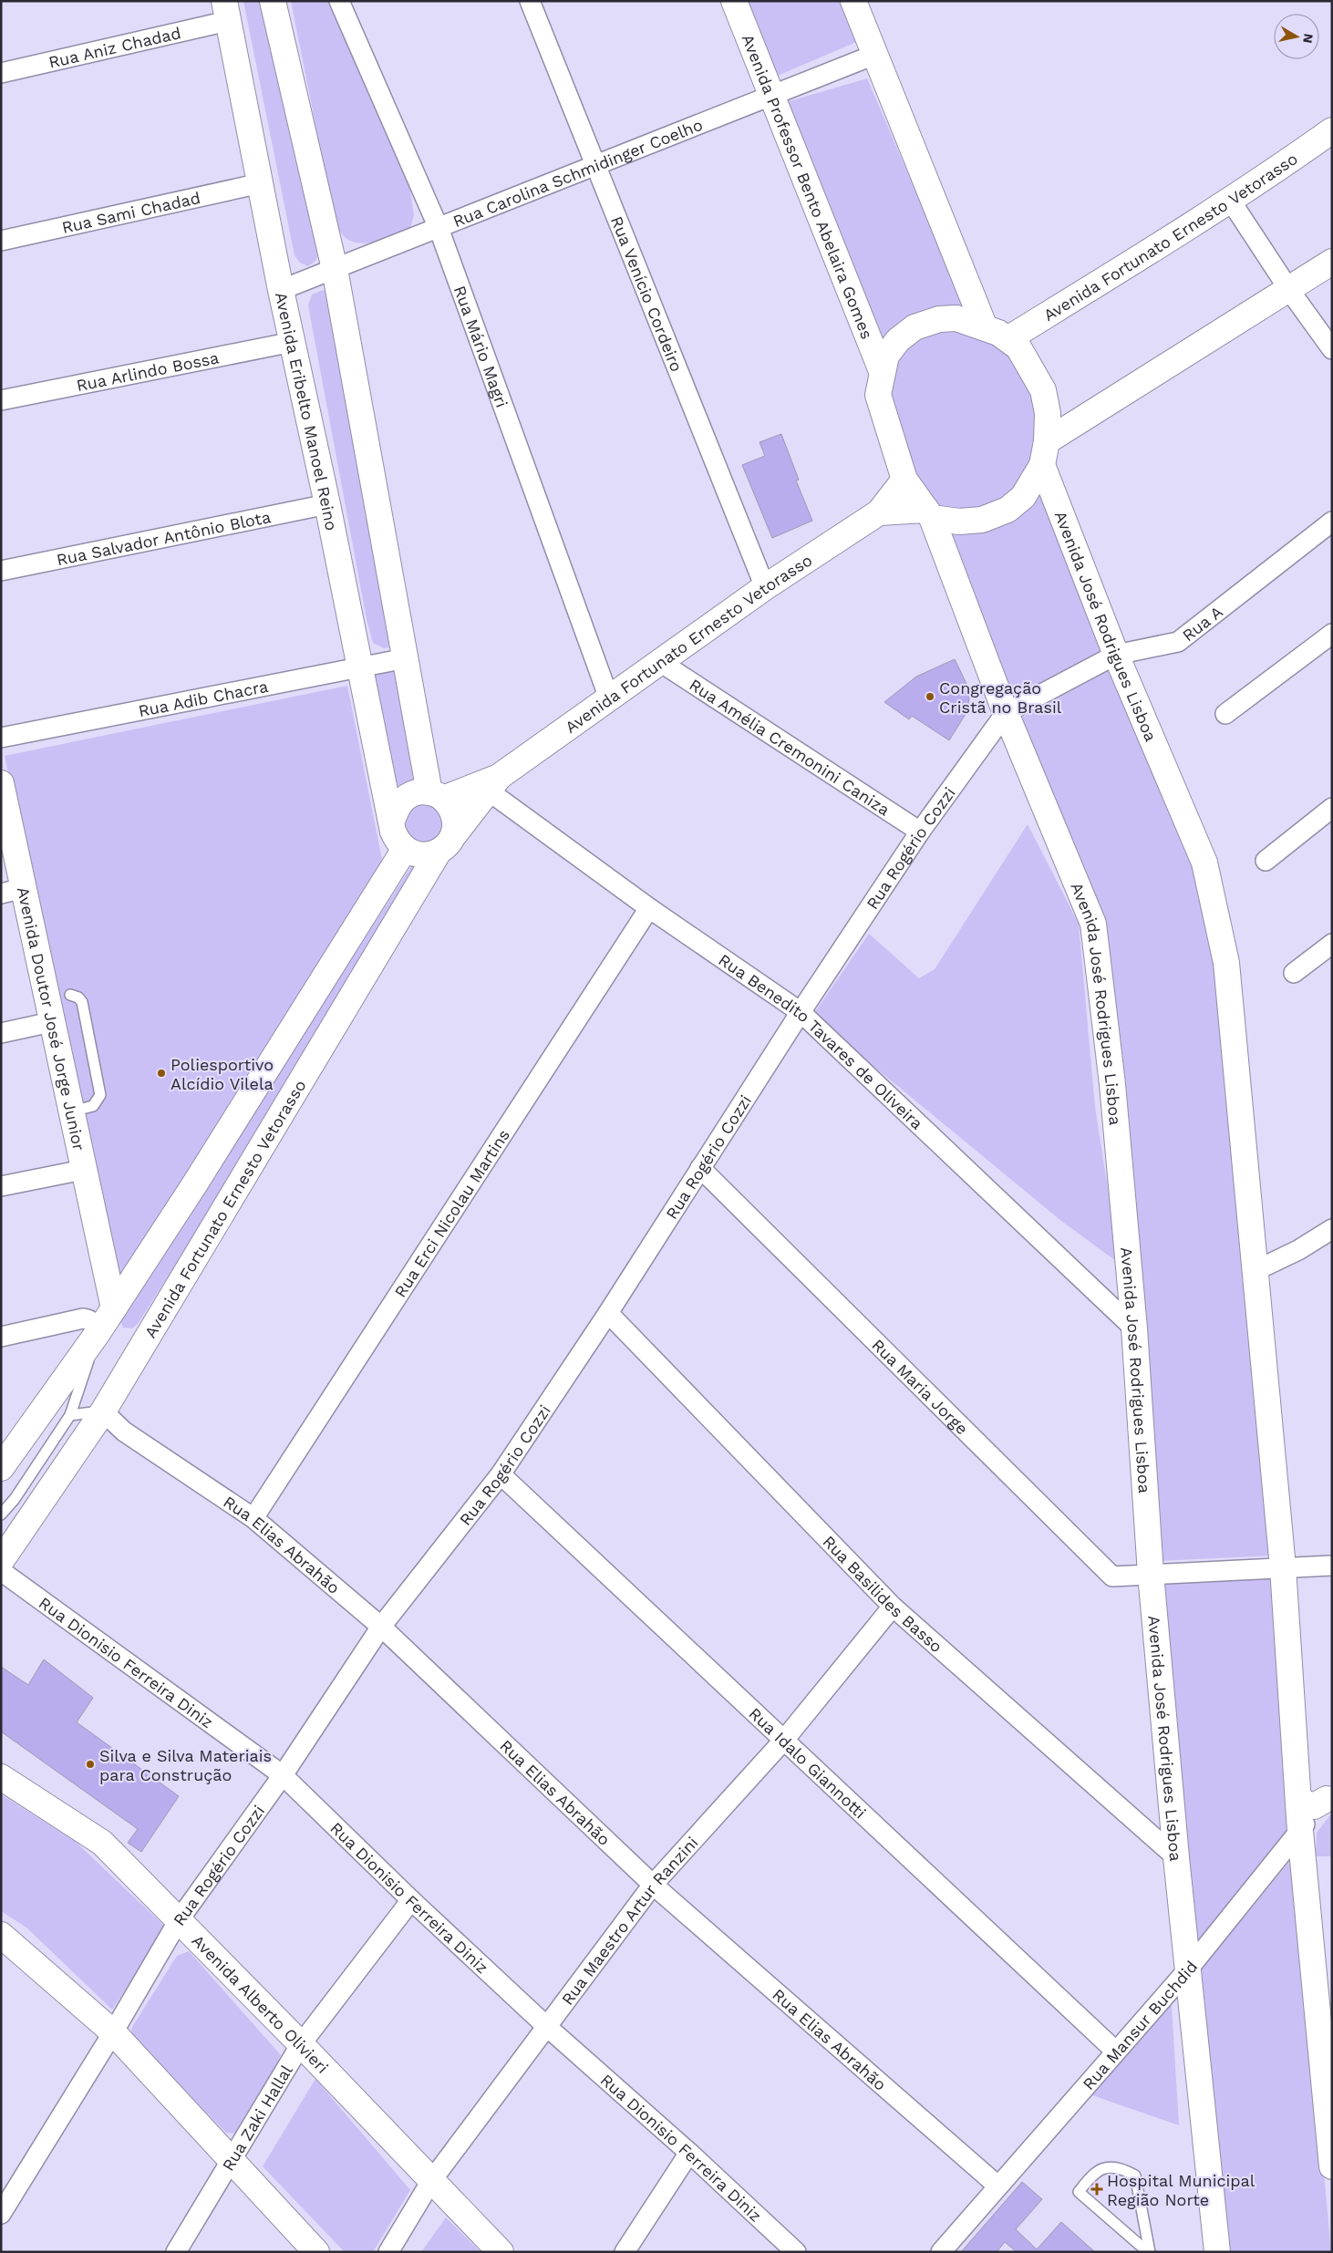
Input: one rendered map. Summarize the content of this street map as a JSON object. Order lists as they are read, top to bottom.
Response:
{
  "streets": {
    "main road": [
      "Avenida Professor Bento Abelaira Gomes",
      "Avenida Fortunato Ernesto Vetorasso",
      "Avenida Eribelto Manoel Reino",
      "Avenida José Rodrigues Lisboa",
      "Avenida Doutor José Jorge Junior",
      "Avenida Alberto Olivieri"
    ],
    "street": [
      "Rua Aniz Chadad",
      "Rua Carolina Schmidinger Coelho",
      "Rua Sami Chadad",
      "Rua Venício Cordeiro",
      "Rua Mário Magri",
      "Rua Arlindo Bossa",
      "Rua Salvador Antônio Blota",
      "Rua A",
      "Rua Adib Chacra",
      "Rua Amélia Cremonini Caniza",
      "Rua Rogério Cozzi",
      "Rua Benedito Tavares de Oliveira",
      "Rua Erci Nicolau Martins",
      "Rua Maria Jorge",
      "Rua Elias Abrahão",
      "Rua Basilides Basso",
      "Rua Dionisio Ferreira Diniz",
      "Rua Idalo Giannotti",
      "Rua Maestro Artur Ranzini",
      "Rua Mansur Buchdid",
      "Rua Zaki Hallal"
    ]
  },
  "crossings": [
    ["Rua Aniz Chadad", "Avenida Eribelto Manoel Reino"],
    ["Rua Carolina Schmidinger Coelho", "Avenida Professor Bento Abelaira Gomes"],
    ["Rua Carolina Schmidinger Coelho", "Rua Venício Cordeiro"],
    ["Rua Carolina Schmidinger Coelho", "Rua Mário Magri"],
    ["Rua Carolina Schmidinger Coelho", "Avenida Eribelto Manoel Reino"],
    ["Avenida Professor Bento Abelaira Gomes", "Avenida José Rodrigues Lisboa"],
    ["Rua Sami Chadad", "Avenida Eribelto Manoel Reino"],
    ["Avenida Fortunato Ernesto Vetorasso", "Rua Venício Cordeiro"],
    ["Avenida Fortunato Ernesto Vetorasso", "Rua Mário Magri"],
    ["Avenida Fortunato Ernesto Vetorasso", "Avenida Eribelto Manoel Reino"],
    ["Avenida Fortunato Ernesto Vetorasso", "Avenida José Rodrigues Lisboa"],
    ["Avenida Fortunato Ernesto Vetorasso", "Rua Amélia Cremonini Caniza"],
    ["Avenida Fortunato Ernesto Vetorasso", "Rua Benedito Tavares de Oliveira"],
    ["Avenida Fortunato Ernesto Vetorasso", "Rua Elias Abrahão"],
    ["Rua Arlindo Bossa", "Avenida Eribelto Manoel Reino"],
    ["Avenida Eribelto Manoel Reino", "Rua Salvador Antônio Blota"],
    ["Avenida Eribelto Manoel Reino", "Rua Adib Chacra"],
    ["Rua A", "Avenida José Rodrigues Lisboa"],
    ["Rua A", "Rua Rogério Cozzi"],
    ["Avenida José Rodrigues Lisboa", "Rua Rogério Cozzi"],
    ["Avenida José Rodrigues Lisboa", "Rua Benedito Tavares de Oliveira"],
    ["Avenida José Rodrigues Lisboa", "Rua Maria Jorge"],
    ["Avenida José Rodrigues Lisboa", "Rua Basilides Basso"],
    ["Avenida José Rodrigues Lisboa", "Rua Mansur Buchdid"],
    ["Rua Amélia Cremonini Caniza", "Rua Rogério Cozzi"],
    ["Rua Rogério Cozzi", "Rua Benedito Tavares de Oliveira"],
    ["Rua Rogério Cozzi", "Rua Maria Jorge"],
    ["Rua Rogério Cozzi", "Rua Elias Abrahão"],
    ["Rua Rogério Cozzi", "Rua Basilides Basso"],
    ["Rua Rogério Cozzi", "Rua Dionisio Ferreira Diniz"],
    ["Rua Rogério Cozzi", "Rua Idalo Giannotti"],
    ["Rua Rogério Cozzi", "Avenida Alberto Olivieri"],
    ["Rua Benedito Tavares de Oliveira", "Rua Erci Nicolau Martins"],
    ["Rua Erci Nicolau Martins", "Rua Elias Abrahão"],
    ["Rua Elias Abrahão", "Rua Maestro Artur Ranzini"],
    ["Rua Elias Abrahão", "Rua Mansur Buchdid"],
    ["Rua Basilides Basso", "Rua Maestro Artur Ranzini"],
    ["Rua Dionisio Ferreira Diniz", "Rua Maestro Artur Ranzini"],
    ["Rua Dionisio Ferreira Diniz", "Rua Zaki Hallal"],
    ["Rua Idalo Giannotti", "Rua Maestro Artur Ranzini"],
    ["Rua Idalo Giannotti", "Rua Mansur Buchdid"],
    ["Rua Maestro Artur Ranzini", "Avenida Alberto Olivieri"],
    ["Avenida Alberto Olivieri", "Rua Zaki Hallal"]
  ],
  "places": {
    "other": ["Congregação Cristã no Brasil", "Poliesportivo Alcídio Vilela", "Silva e Silva Materiais para Construção"],
    "health": ["Hospital Municipal Região Norte"]
  },
  "north": "right"
}
